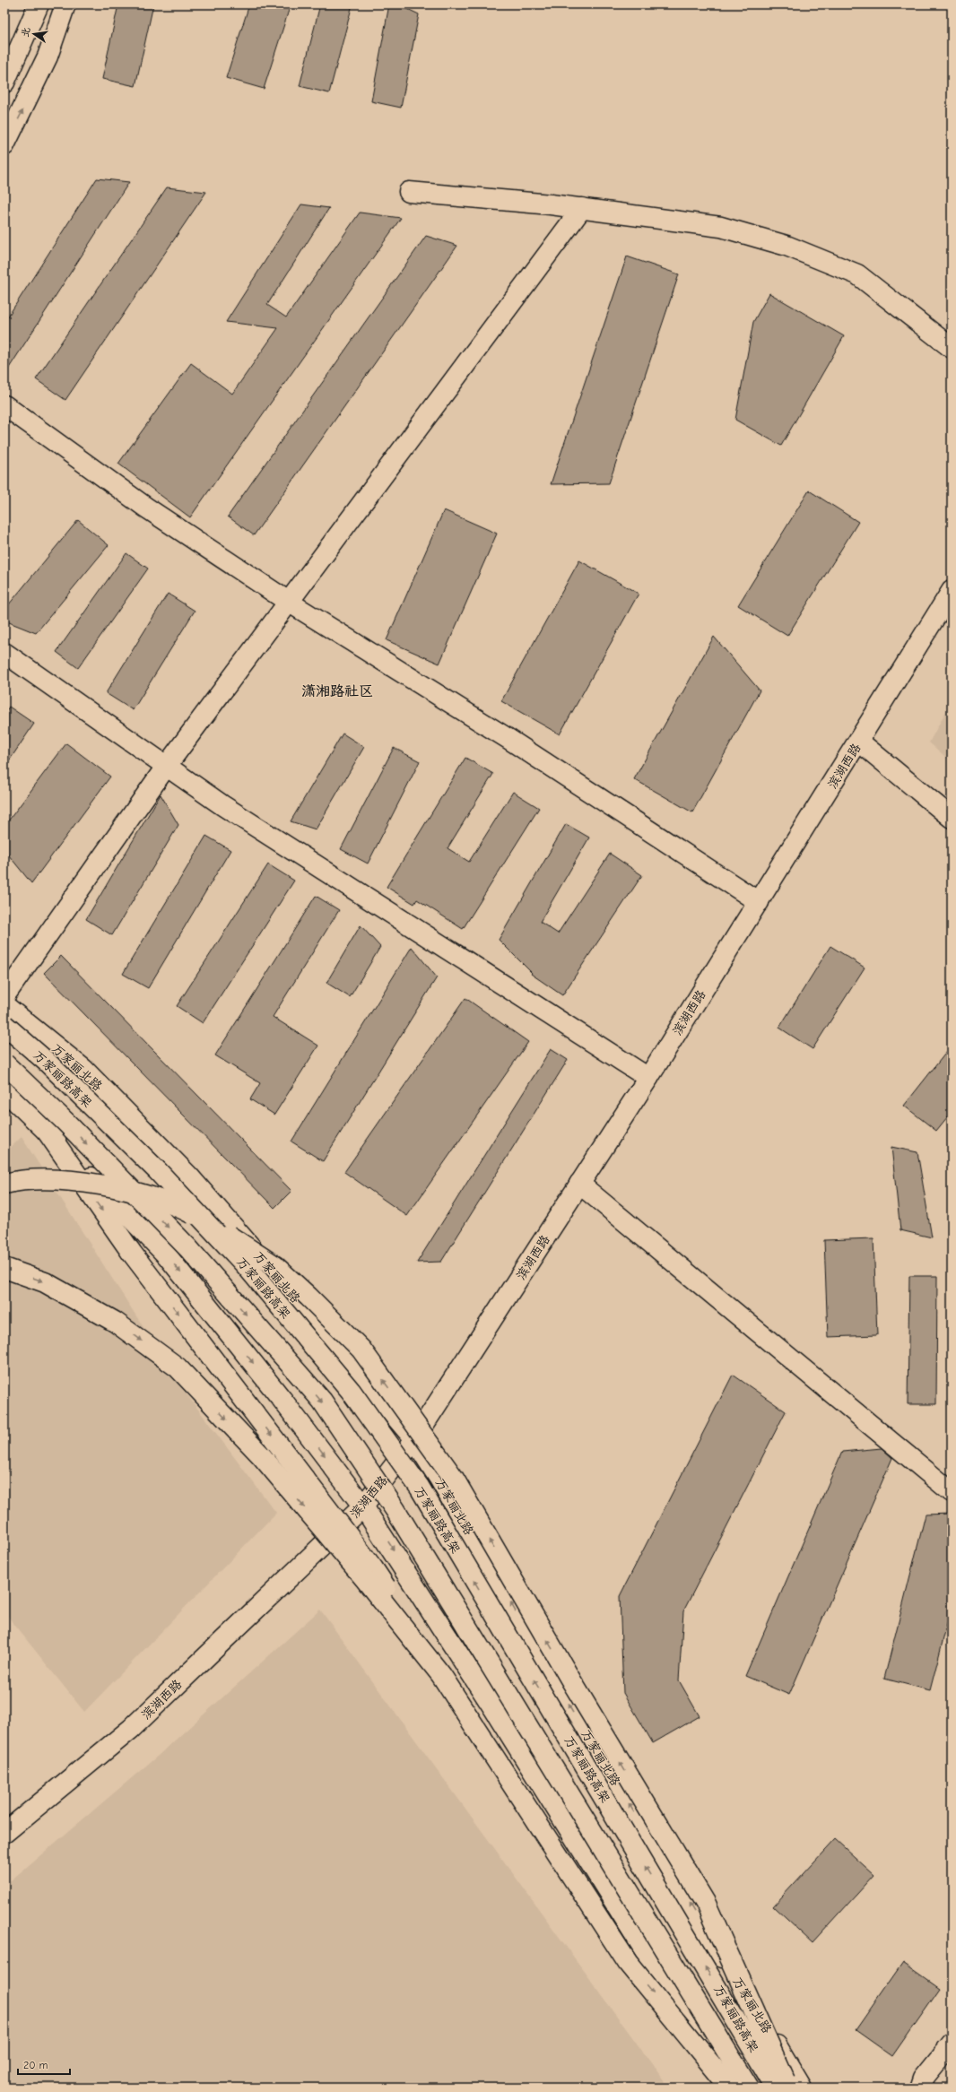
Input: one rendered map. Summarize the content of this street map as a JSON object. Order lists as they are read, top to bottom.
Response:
{
  "streets": {
    "main road": ["滨湖西路", "万家丽北路", "万家丽路高架"]
  },
  "crossings": [
    ["滨湖西路", "万家丽北路"]
  ],
  "districts": ["潇湘路社区"],
  "scale_bar": "20 m",
  "north": "left"
}
